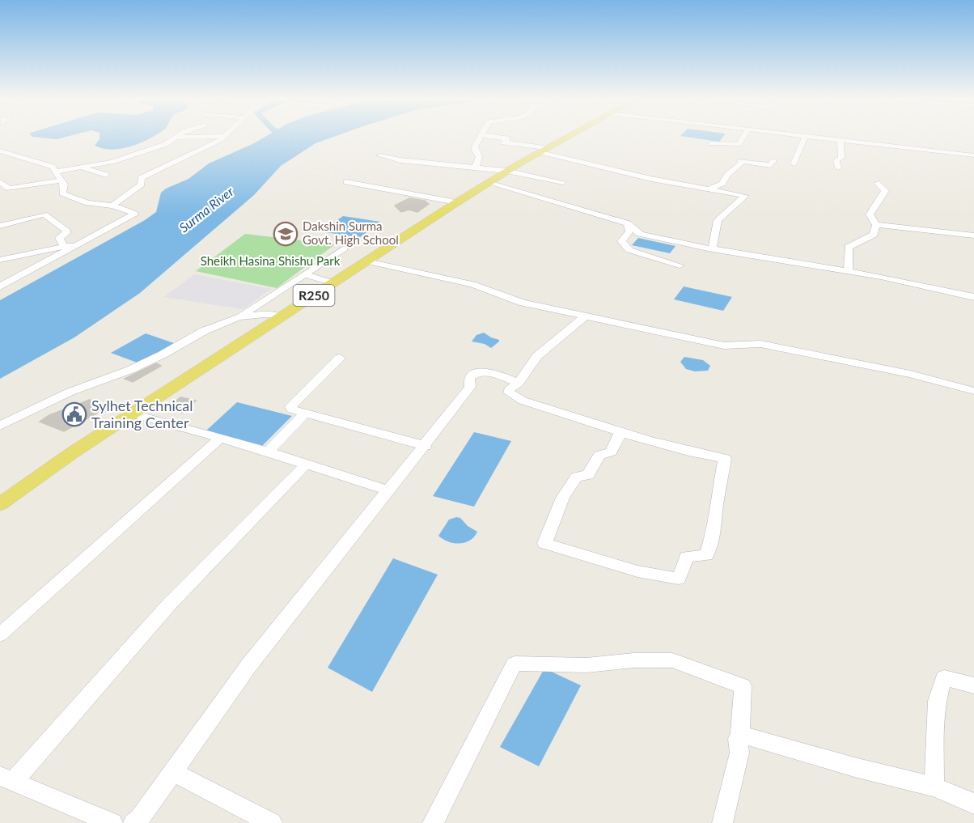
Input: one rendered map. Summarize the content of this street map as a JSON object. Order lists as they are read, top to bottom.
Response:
{
  "streets": {
    "main road": ["R250"]
  },
  "water": ["Surma River"],
  "parks": ["Sheikh Hasina Shishu Park"],
  "places": {
    "school or university": ["Dakshin Surma Govt. High School"],
    "public building": ["Sylhet Technical Training Center"]
  }
}
